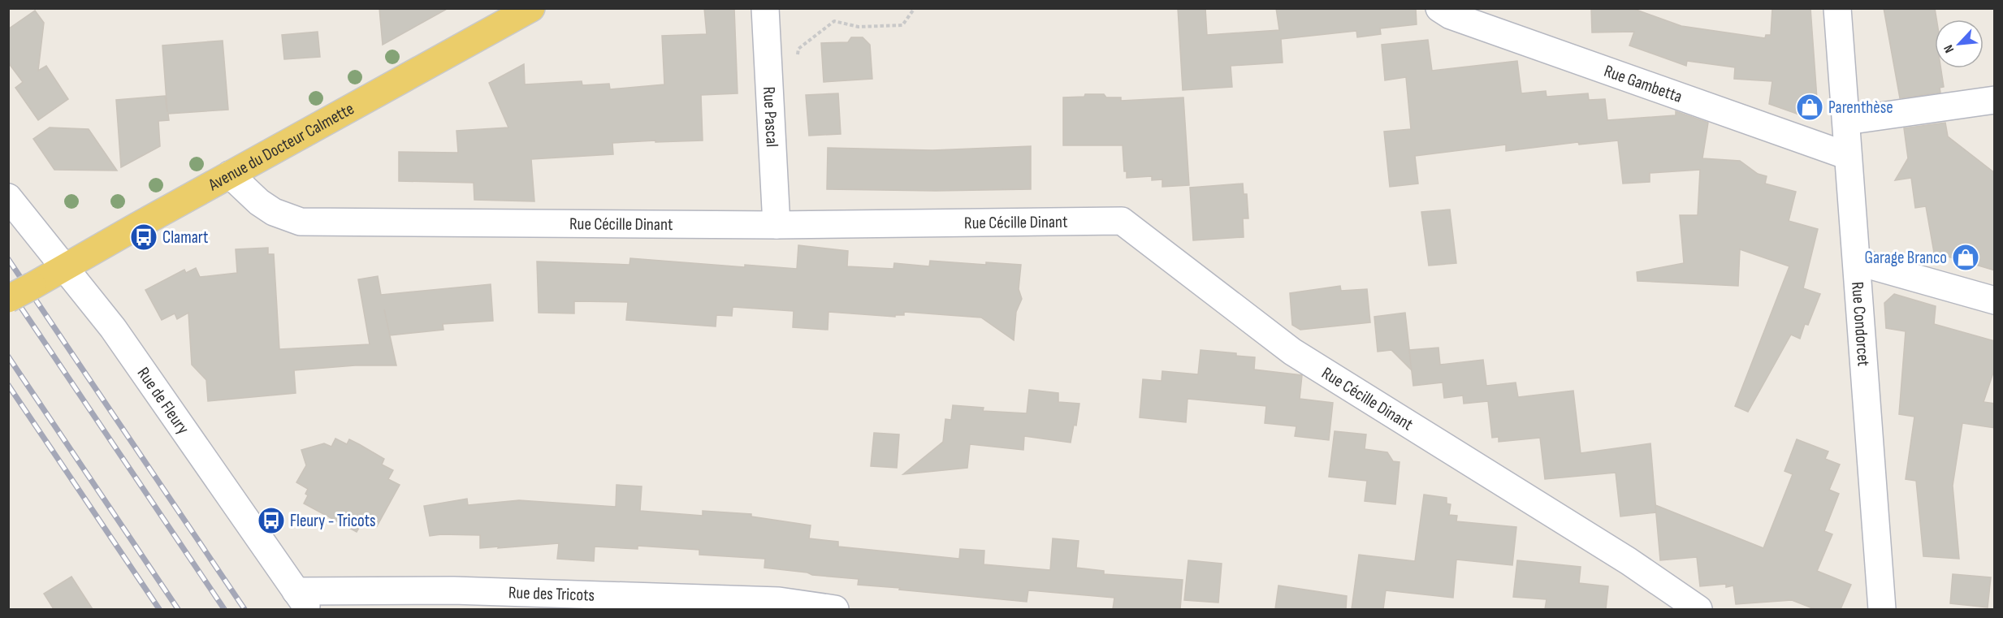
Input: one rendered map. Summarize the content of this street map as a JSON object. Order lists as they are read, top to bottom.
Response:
{
  "streets": {
    "main road": ["Avenue du Docteur Calmette"],
    "street": [
      "Rue Gambetta",
      "Rue Pascal",
      "Rue Cécille Dinant",
      "Rue Condorcet",
      "Rue de Fleury",
      "Rue des Tricots"
    ]
  },
  "crossings": [
    ["Rue Gambetta", "Rue Condorcet"],
    ["Rue Pascal", "Rue Cécille Dinant"],
    ["Avenue du Docteur Calmette", "Rue Cécille Dinant"],
    ["Avenue du Docteur Calmette", "Rue de Fleury"],
    ["Rue de Fleury", "Rue des Tricots"]
  ],
  "places": {
    "shop": ["Parenthèse", "Garage Branco"],
    "bus stop": ["Clamart", "Fleury - Tricots"]
  },
  "north": "bottom left"
}
